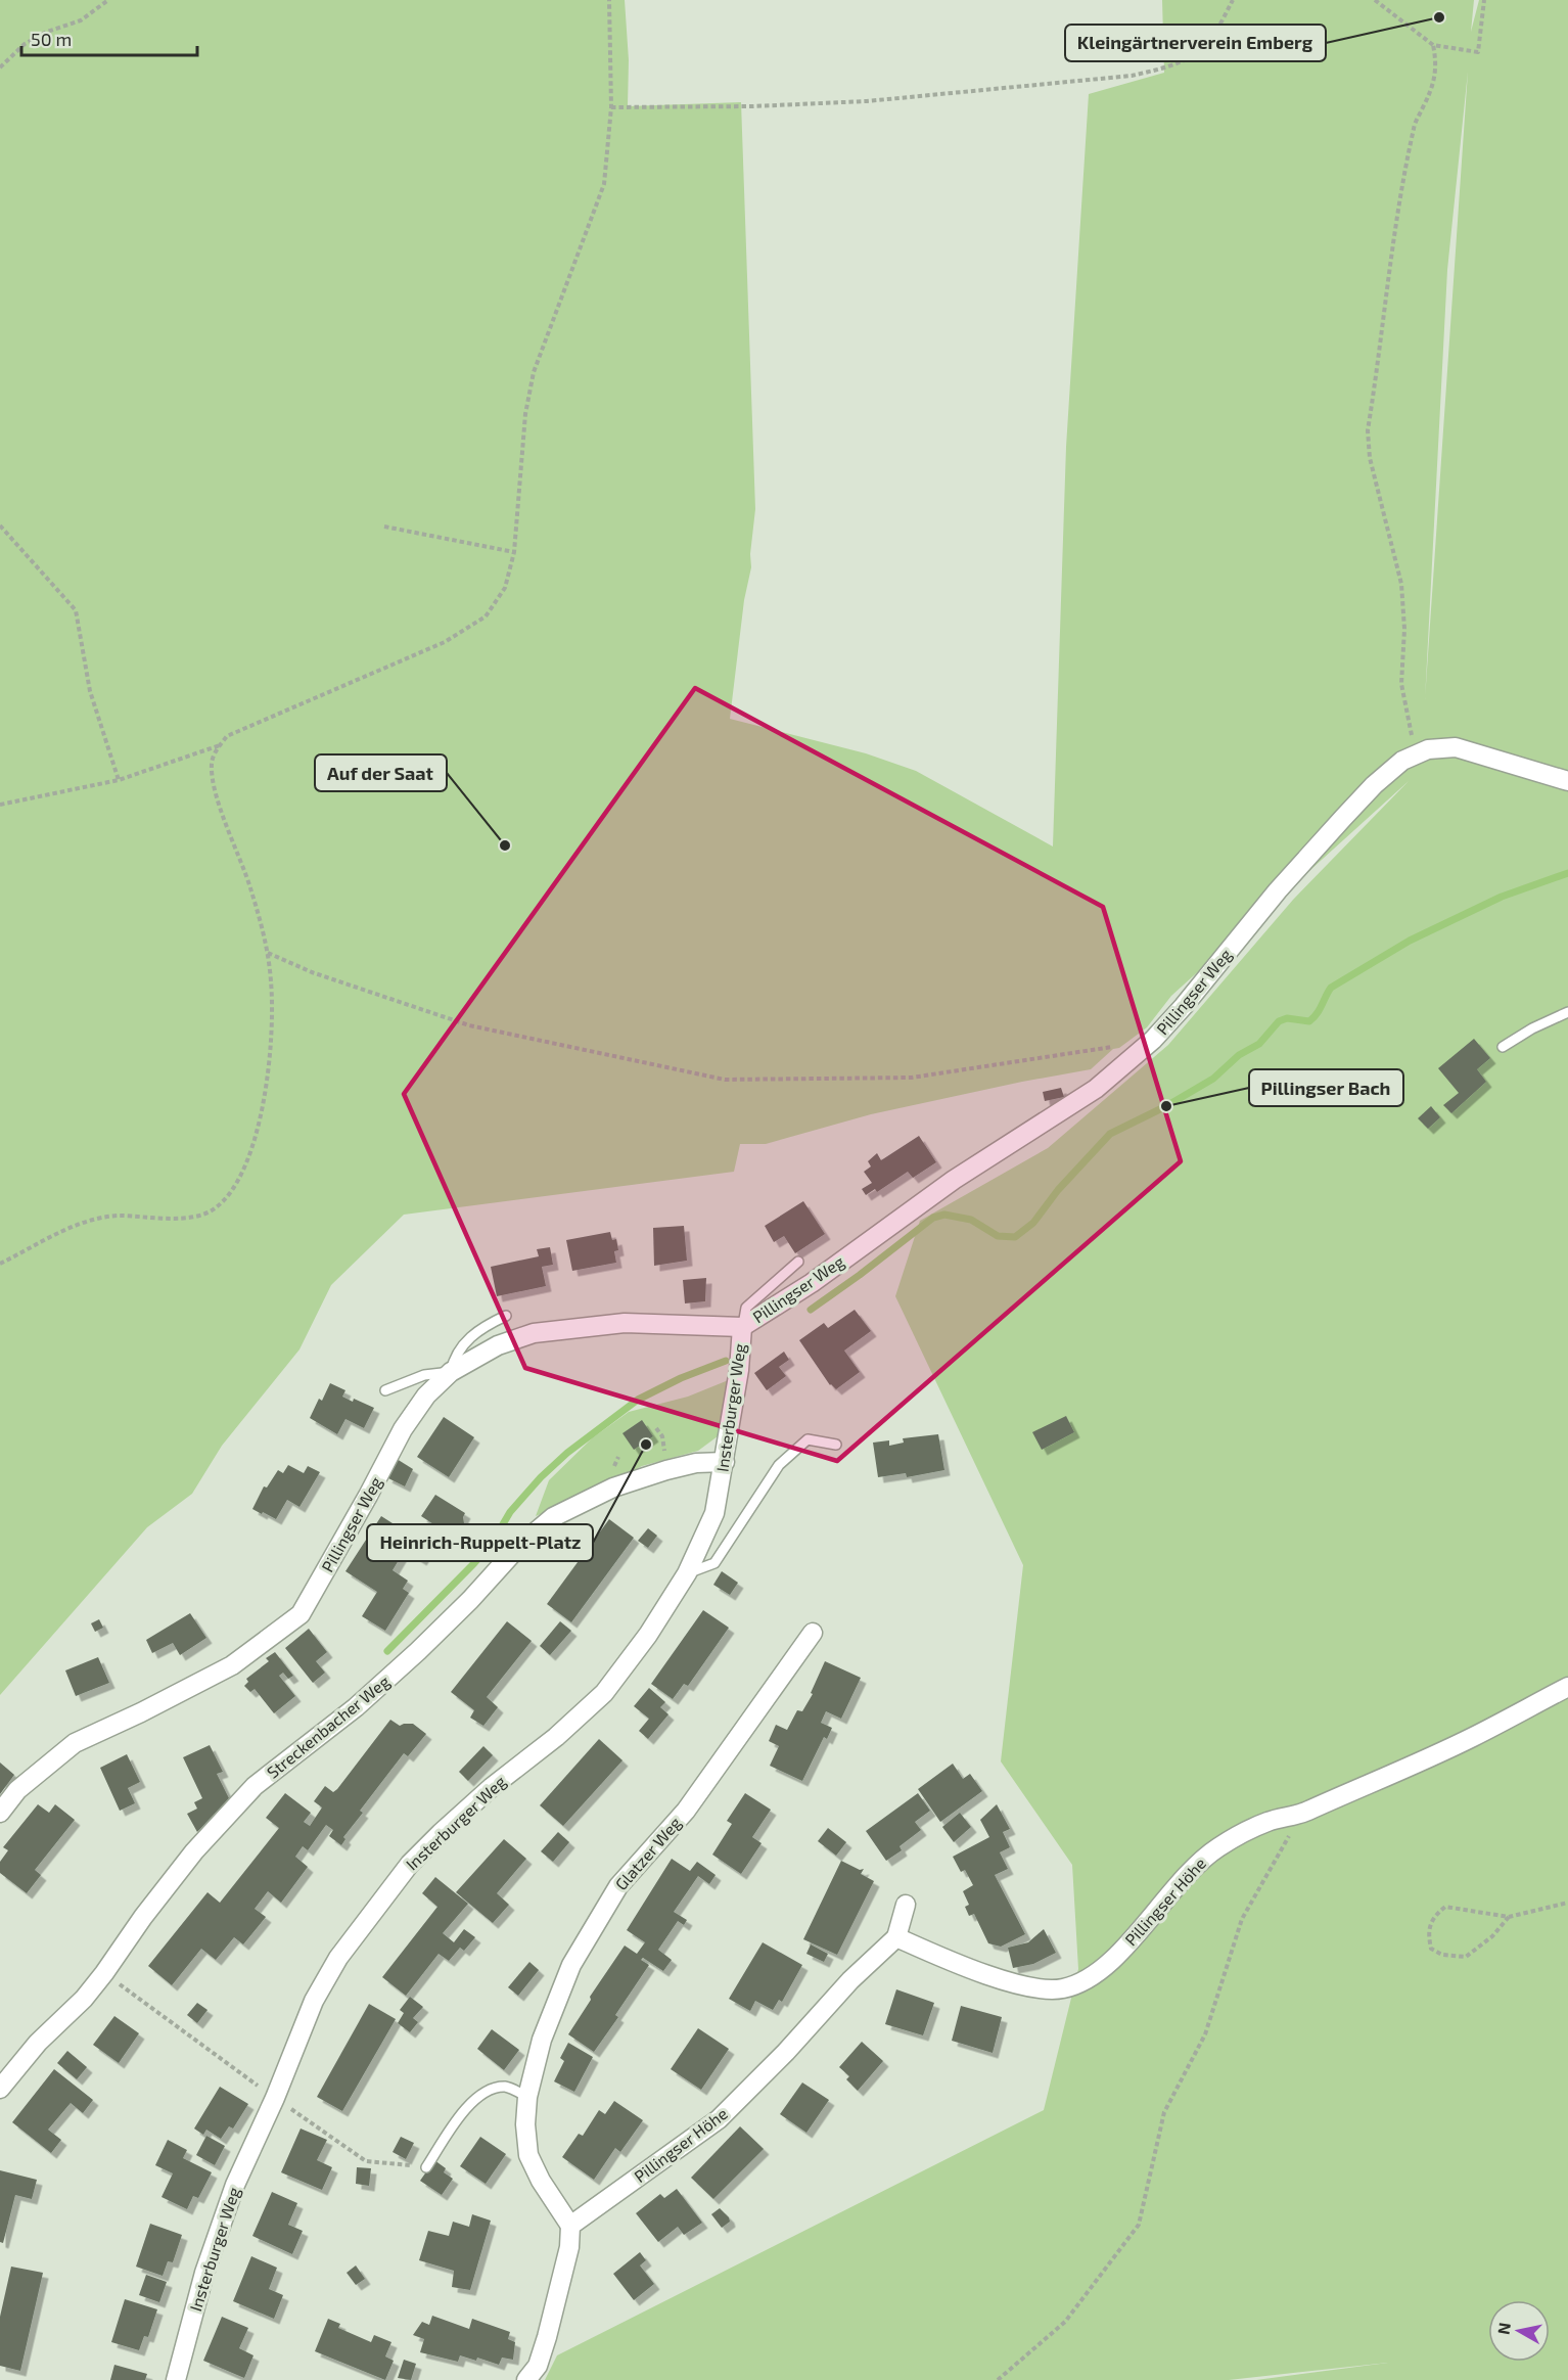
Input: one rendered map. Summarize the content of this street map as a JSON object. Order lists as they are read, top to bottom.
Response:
{
  "streets": {
    "street": [
      "Pillingser Weg",
      "Insterburger Weg",
      "Streckenbacher Weg",
      "Glatzer Weg",
      "Pillingser Höhe"
    ]
  },
  "crossings": [
    ["Pillingser Weg", "Insterburger Weg"],
    ["Insterburger Weg", "Streckenbacher Weg"],
    ["Glatzer Weg", "Pillingser Höhe"]
  ],
  "places": [
    "Kleingärtnerverein Emberg",
    "Auf der Saat",
    "Pillingser Bach",
    "Heinrich-Ruppelt-Platz"
  ],
  "scale_bar": "50 m",
  "north": "left"
}
